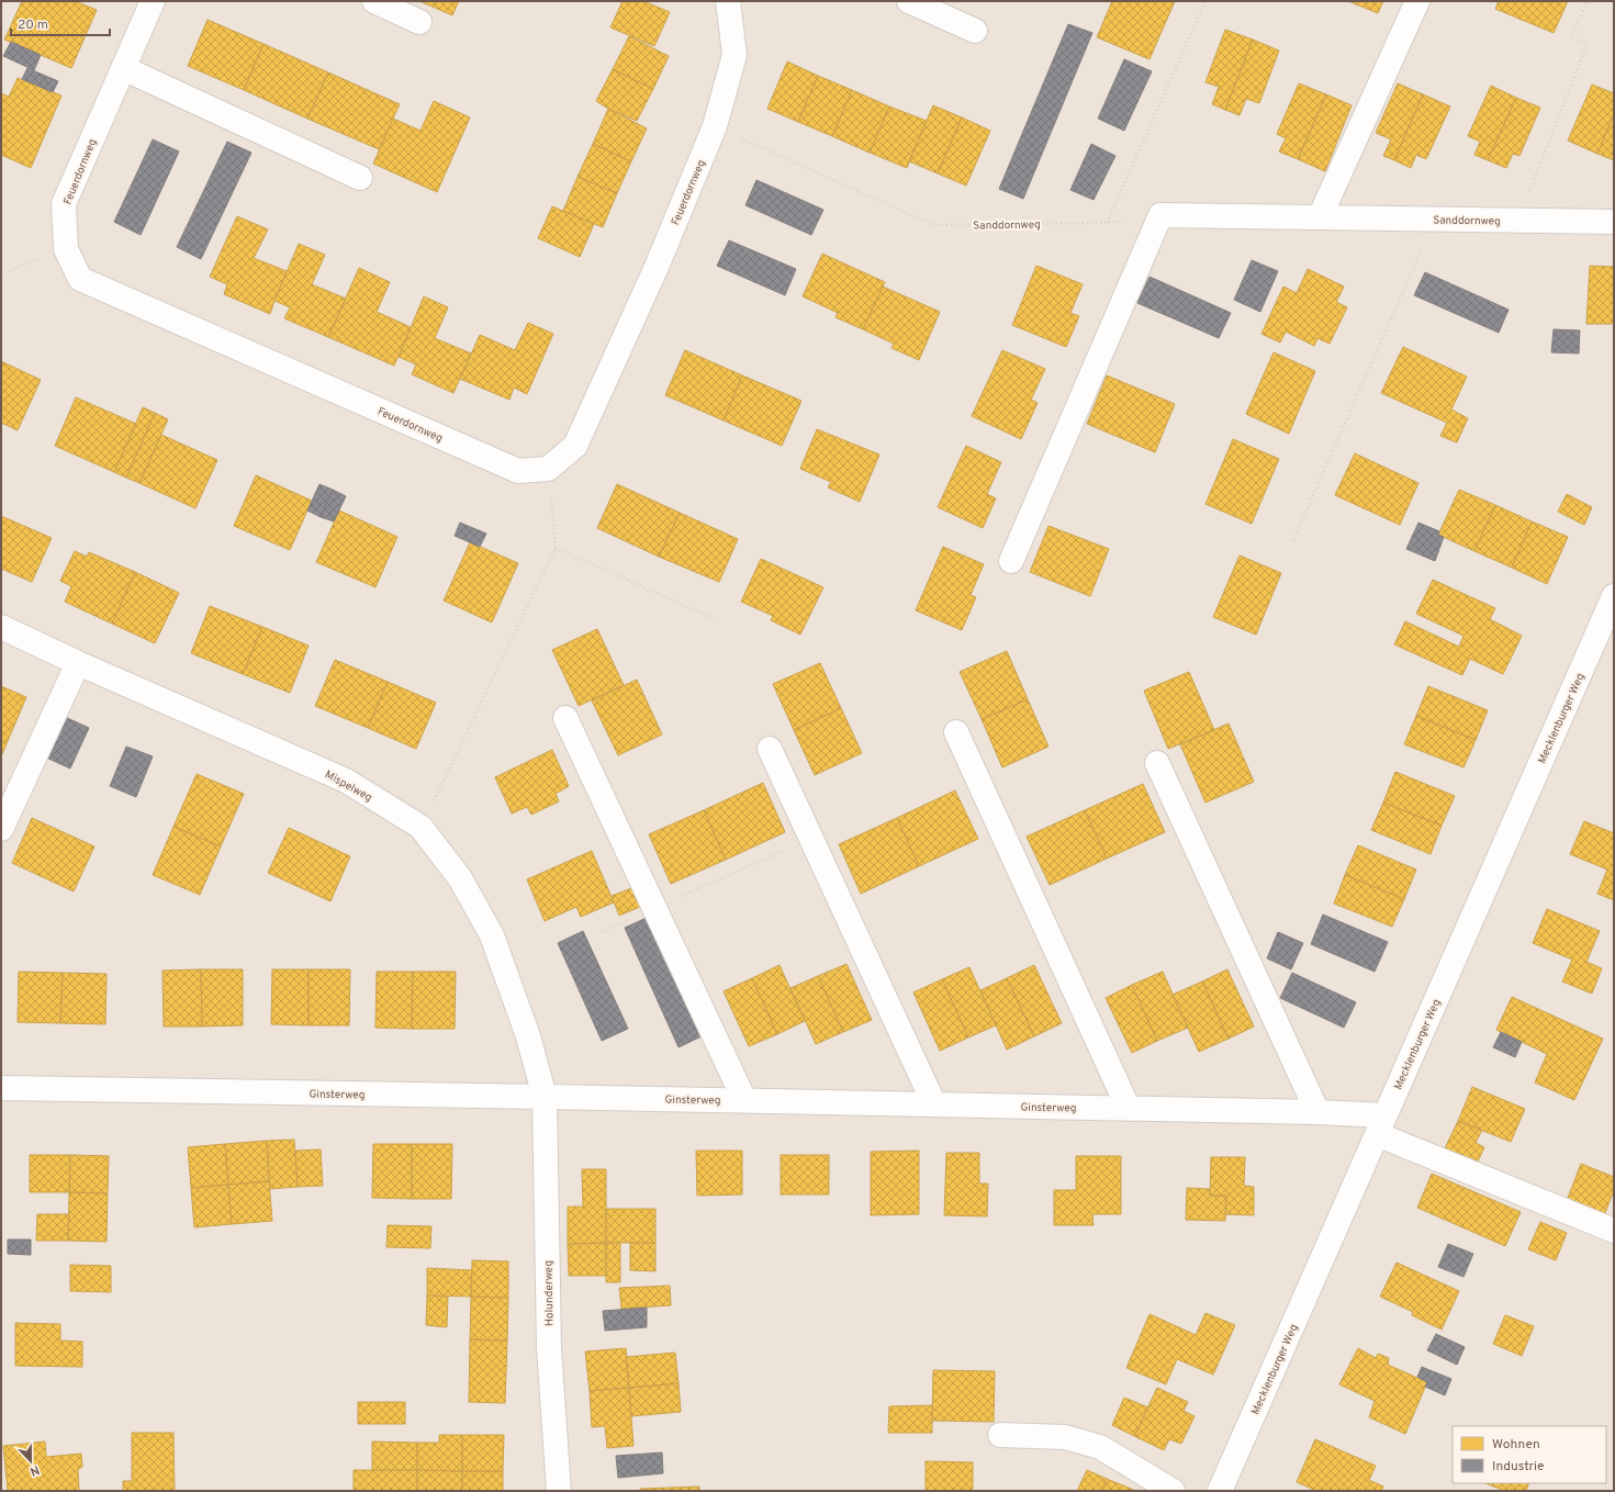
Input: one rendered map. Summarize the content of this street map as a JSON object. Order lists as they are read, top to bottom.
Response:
{
  "streets": {
    "street": [
      "Feuerdornweg",
      "Sanddornweg",
      "Mecklenburger Weg",
      "Mispelweg",
      "Ginsterweg",
      "Holunderweg"
    ]
  },
  "crossings": [
    ["Feuerdornweg", "Sanddornweg"],
    ["Mecklenburger Weg", "Ginsterweg"],
    ["Mispelweg", "Ginsterweg"],
    ["Mispelweg", "Holunderweg"],
    ["Ginsterweg", "Holunderweg"]
  ],
  "legend": ["Wohnen", "Industrie"],
  "scale_bar": "20 m",
  "north": "bottom"
}
